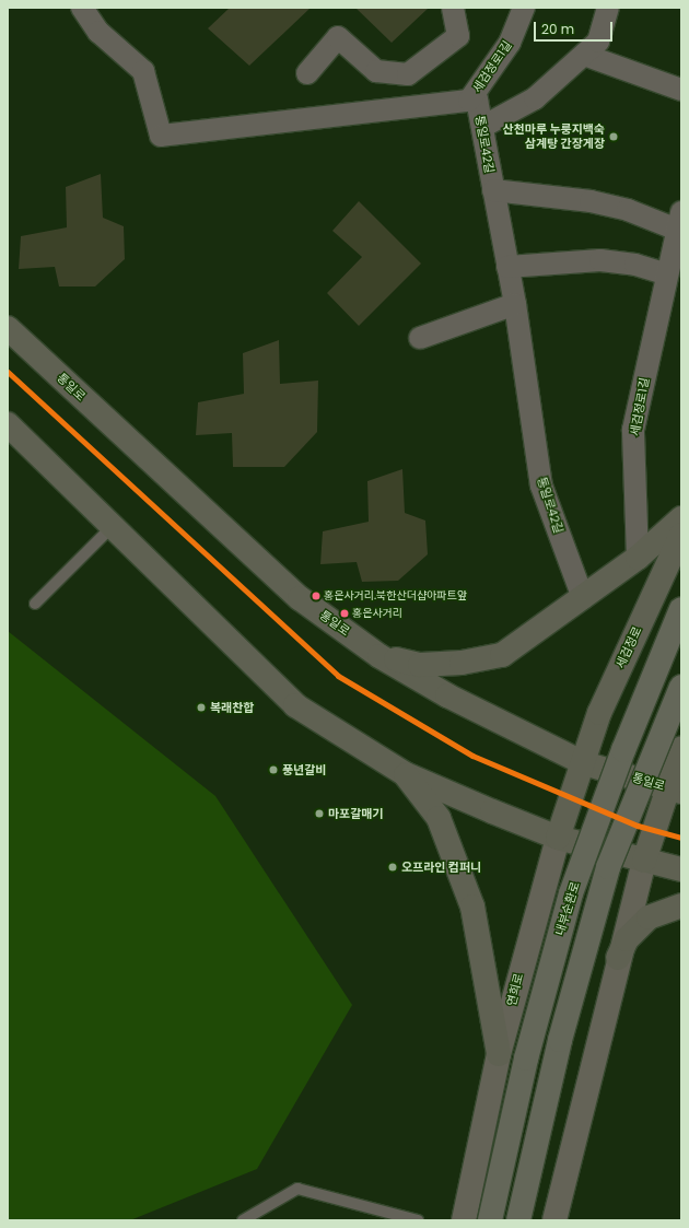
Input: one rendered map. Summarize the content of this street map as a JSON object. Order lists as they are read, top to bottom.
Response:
{
  "streets": {
    "highway": ["내부순환로"],
    "main road": ["통일로", "세검정로", "연희로"],
    "street": ["세검정로1길", "통일로42길"]
  },
  "crossings": [
    ["세검정로1길", "통일로42길"],
    ["통일로", "세검정로"],
    ["통일로", "연희로"],
    ["세검정로", "연희로"]
  ],
  "places": [
    "산천마루 누룽지백숙 삼계탕 간장게장",
    "홍은사거리.북한산더샵아파트앞",
    "홍은사거리",
    "복래찬합",
    "풍년갈비",
    "마포갈매기",
    "오프라인 컴퍼니"
  ],
  "scale_bar": "20 m"
}
